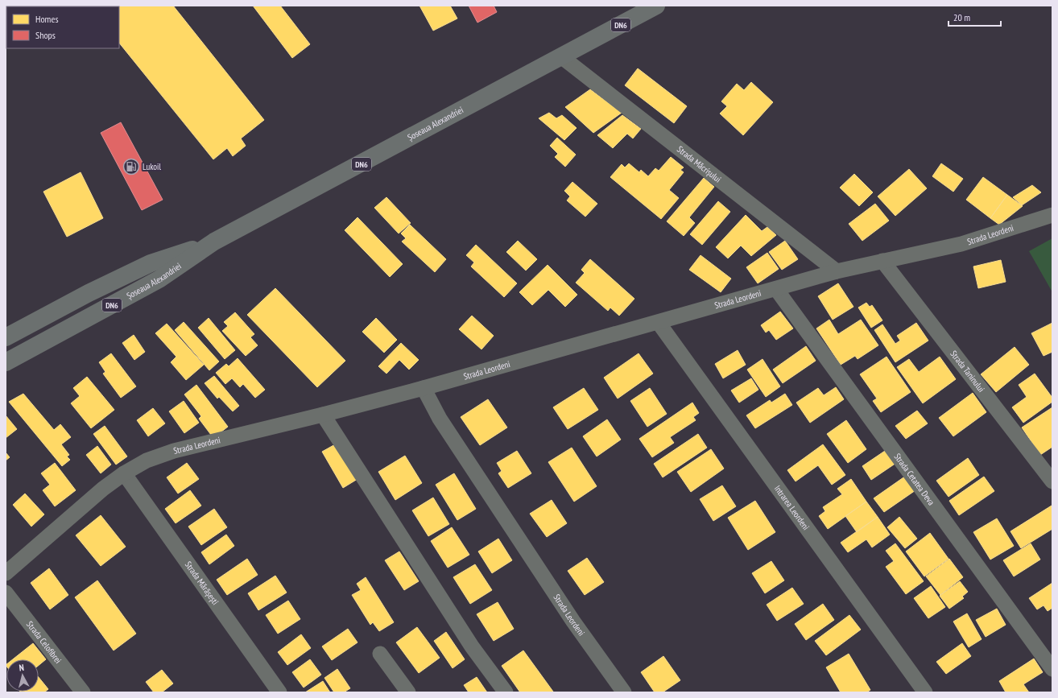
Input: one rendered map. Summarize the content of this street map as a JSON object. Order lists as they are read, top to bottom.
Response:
{
  "streets": {
    "main road": ["DN6", "Șoseaua Alexandriei"],
    "street": [
      "Strada Măcrișului",
      "Strada Leordeni",
      "Strada Taninului",
      "Strada Cetatea Deva",
      "Intrarea Leordeni",
      "Strada Mărășești",
      "Strada Celofibrei"
    ]
  },
  "crossings": [
    ["Șoseaua Alexandriei", "Strada Măcrișului"],
    ["Strada Măcrișului", "Strada Leordeni"],
    ["Strada Leordeni", "Strada Taninului"],
    ["Strada Leordeni", "Strada Cetatea Deva"],
    ["Strada Leordeni", "Intrarea Leordeni"],
    ["Strada Leordeni", "Strada Mărășești"]
  ],
  "places": {
    "fuel station": ["Lukoil"]
  },
  "legend": ["Homes", "Shops"],
  "scale_bar": "20 m",
  "north": "top"
}
